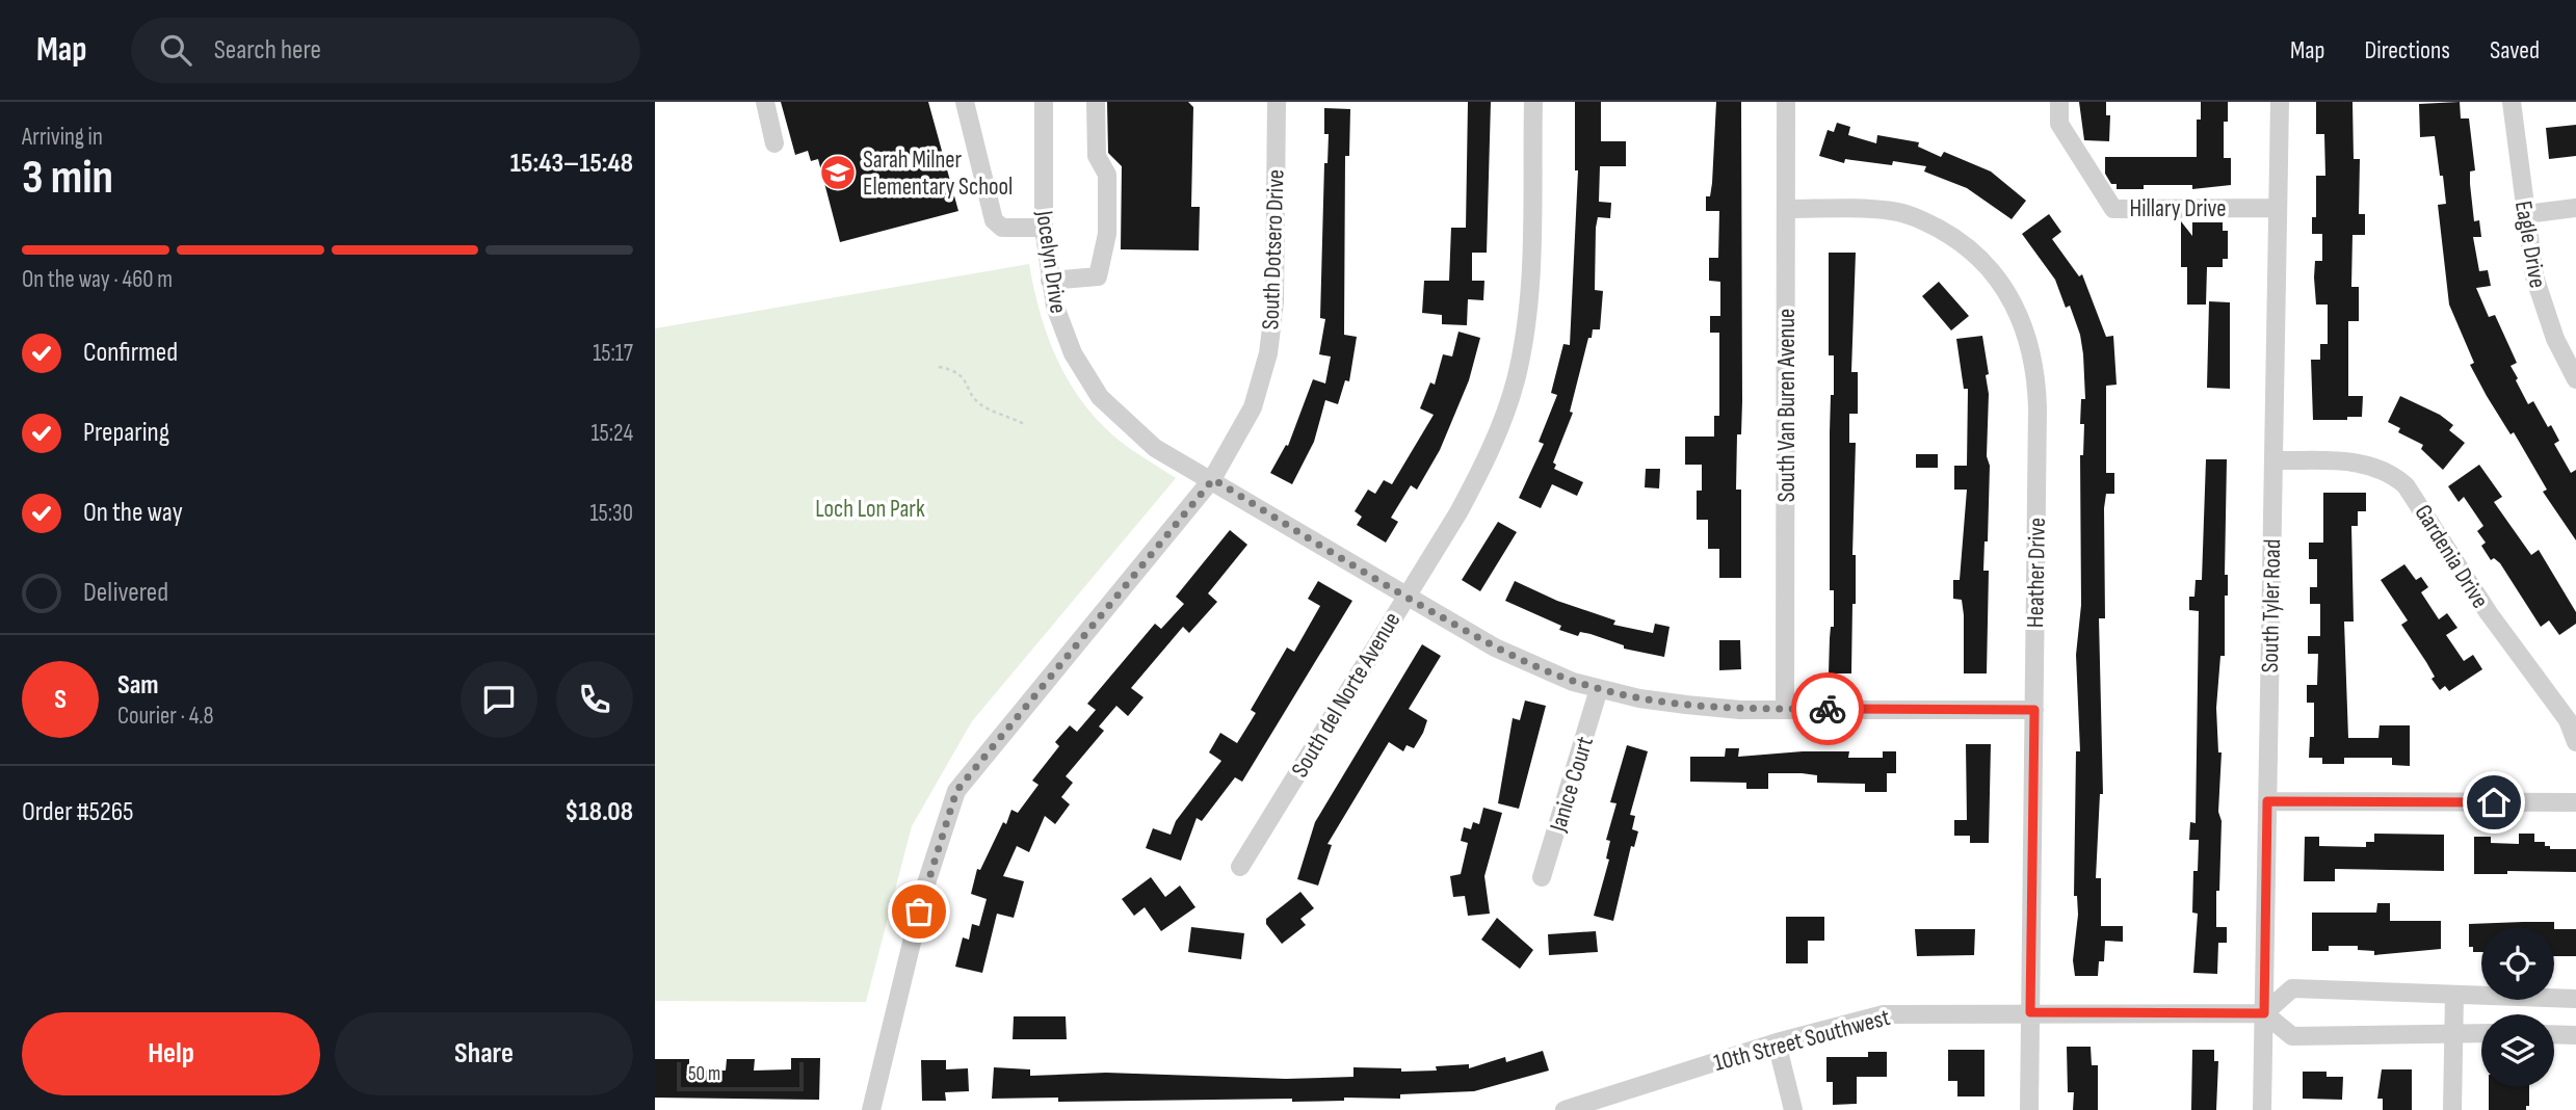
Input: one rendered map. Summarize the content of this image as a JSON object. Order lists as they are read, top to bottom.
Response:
{
  "streets": {
    "street": [
      "Hillary Drive",
      "Eagle Drive",
      "South Dotsero Drive",
      "Jocelyn Drive",
      "South Van Buren Avenue",
      "Gardenia Drive",
      "Heather Drive",
      "South Tyler Road",
      "South del Norte Avenue",
      "Janice Court",
      "10th Street Southwest"
    ]
  },
  "crossings": [
    ["Hillary Drive", "South Tyler Road"],
    ["South Dotsero Drive", "Jocelyn Drive"],
    ["Jocelyn Drive", "South Van Buren Avenue"],
    ["Jocelyn Drive", "Heather Drive"],
    ["Jocelyn Drive", "South del Norte Avenue"],
    ["Jocelyn Drive", "Janice Court"],
    ["South Van Buren Avenue", "Heather Drive"],
    ["Gardenia Drive", "South Tyler Road"],
    ["Heather Drive", "10th Street Southwest"],
    ["South Tyler Road", "10th Street Southwest"]
  ],
  "parks": ["Loch Lon Park"],
  "places": {
    "school or university": ["Sarah Milner Elementary School"]
  },
  "scale_bar": "50 m",
  "page": {
    "header": "Map",
    "search": "Search here",
    "nav": ["Map", "Directions", "Saved"],
    "heading": ["3 min", "Arriving in", "15:43–15:48"],
    "panel": [
      "Sam",
      "Courier · 4.8",
      "Order #5265",
      "$18.08"
    ],
    "bar": "On the way · 460 m",
    "list": [
      ["Confirmed", "15:17"],
      ["Preparing", "15:24"],
      ["On the way", "15:30"],
      "Delivered"
    ],
    "round": "S",
    "buttons": ["Help", "Share"],
    "scale": "50 m"
  }
}
